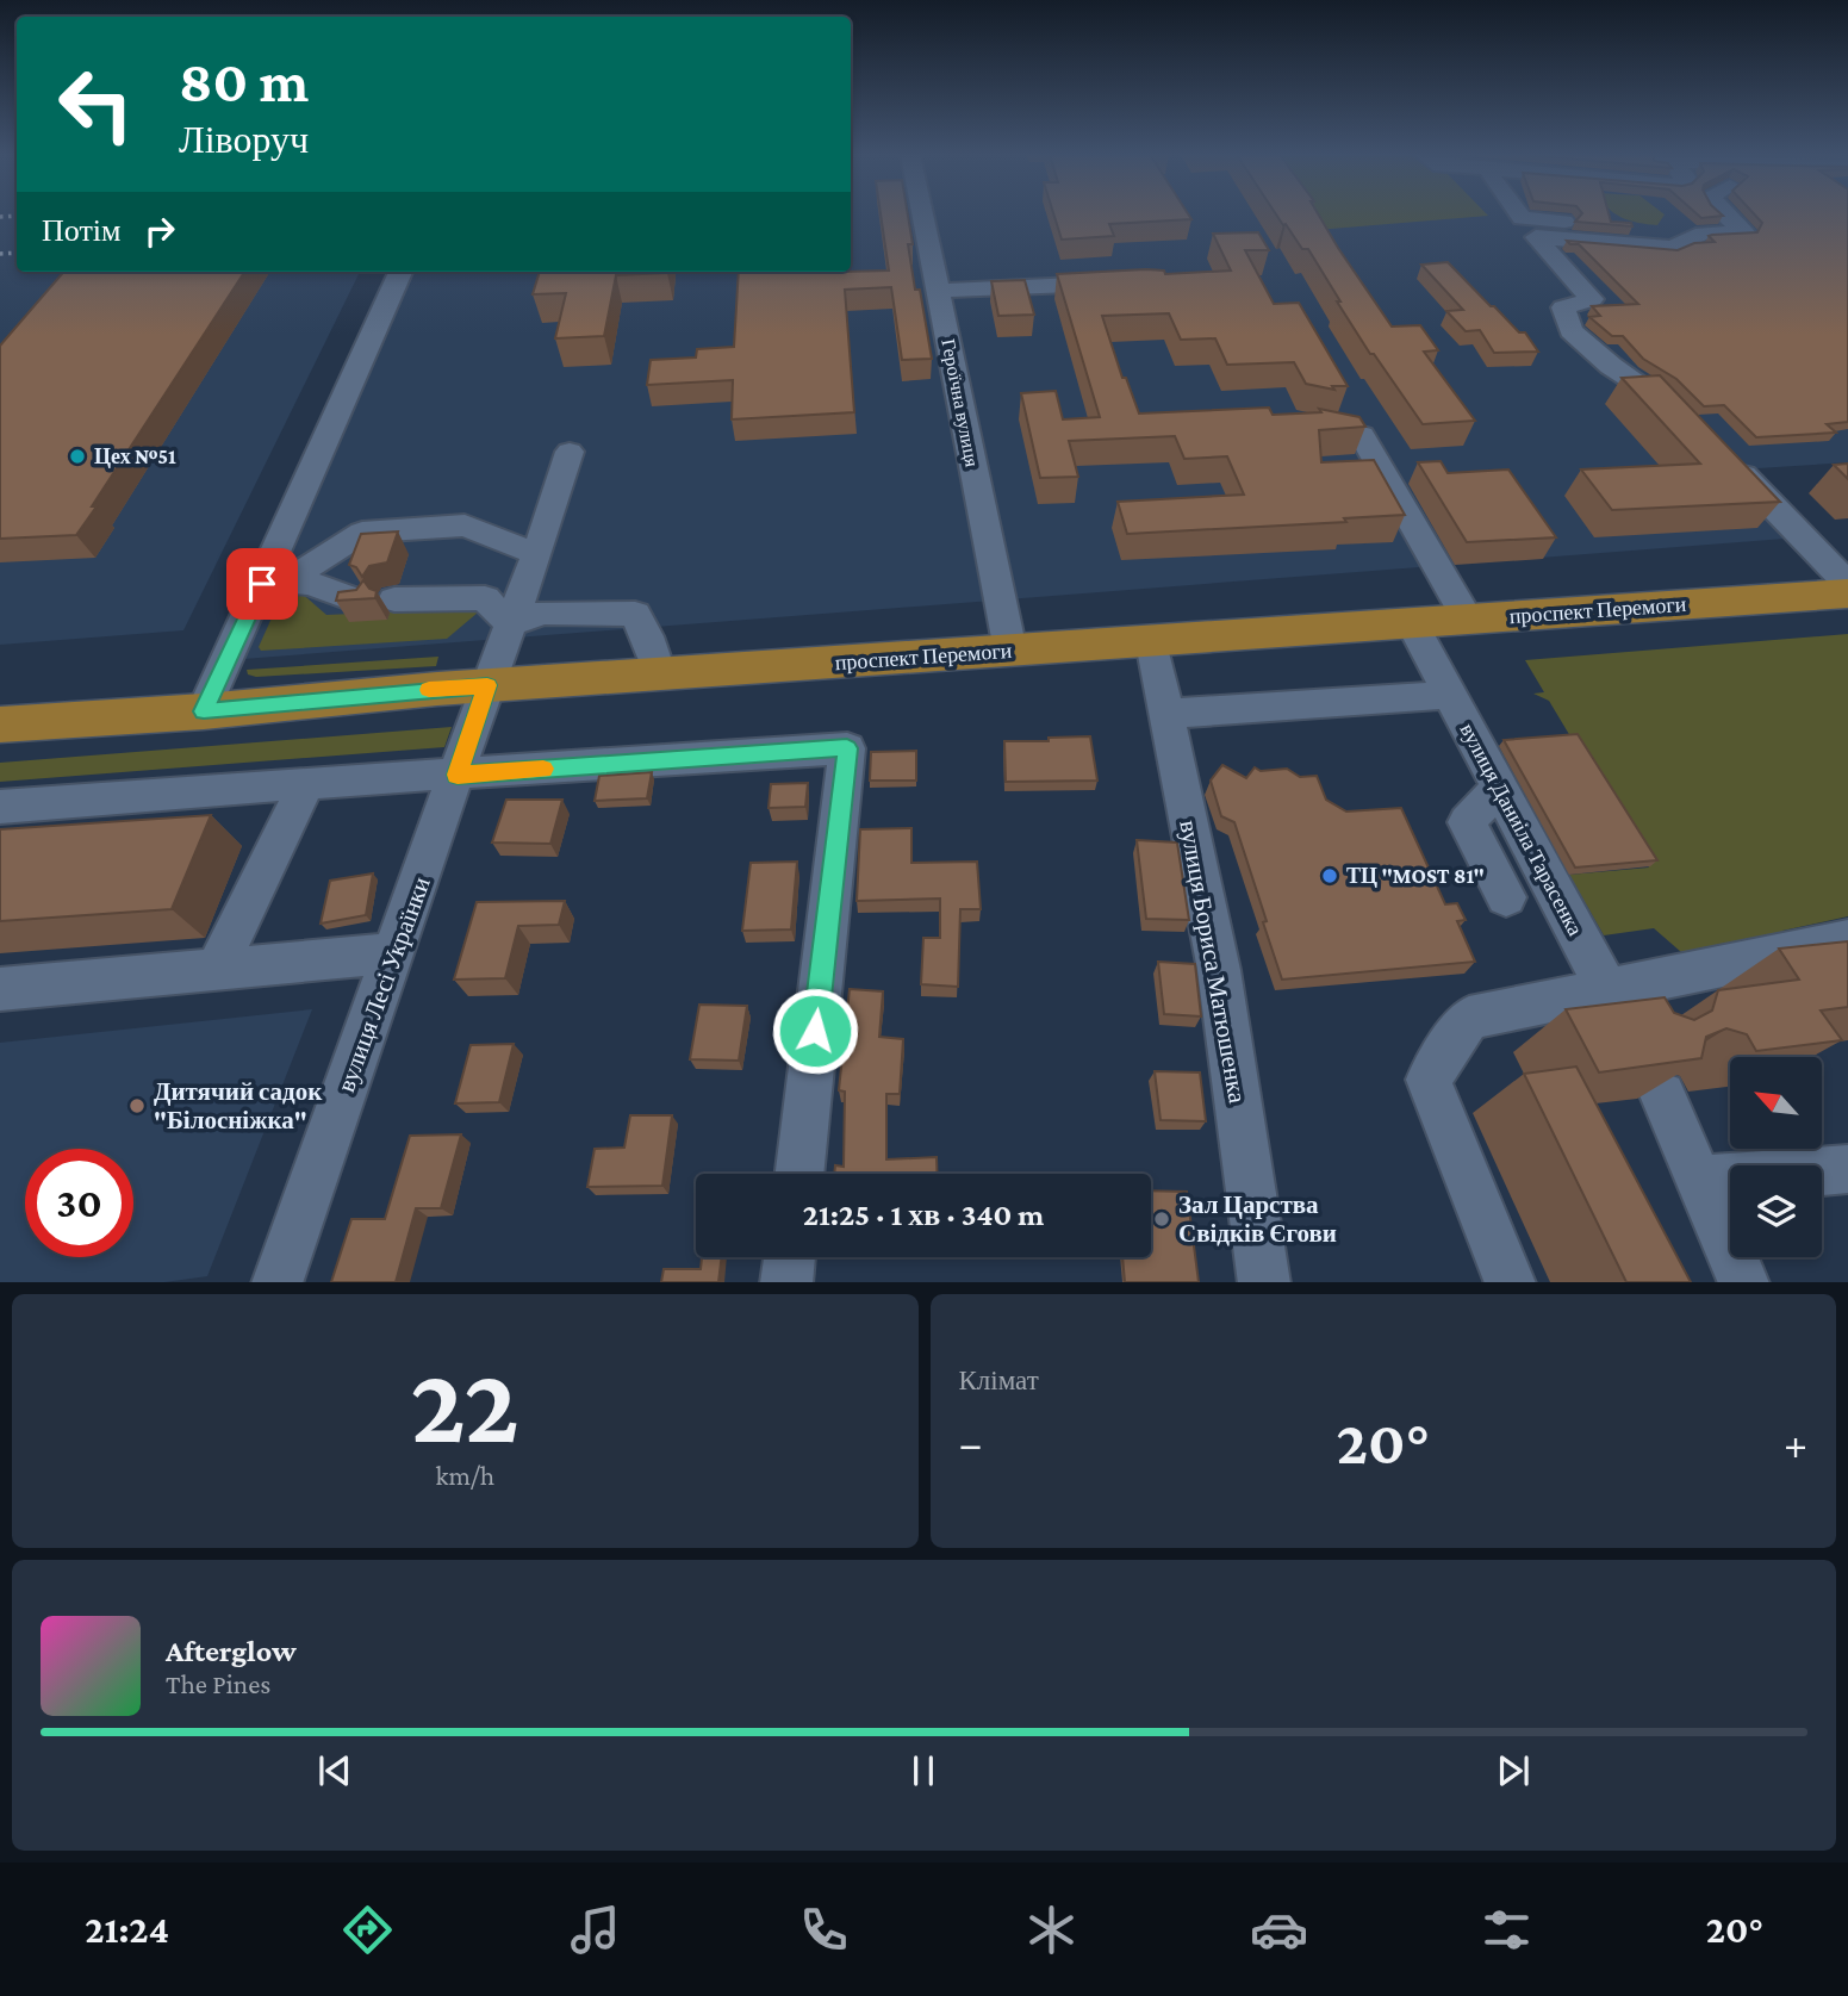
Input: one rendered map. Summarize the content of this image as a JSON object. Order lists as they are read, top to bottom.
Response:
{
  "streets": {
    "main road": ["проспект Перемоги"],
    "street": [
      "Героїчна вулиця",
      "вулиця Даниіла Тарасенка",
      "вулиця Бориса Матюшенка",
      "вулиця Лесі Українки"
    ]
  },
  "crossings": [
    ["Героїчна вулиця", "проспект Перемоги"],
    ["проспект Перемоги", "вулиця Даниіла Тарасенка"],
    ["проспект Перемоги", "вулиця Бориса Матюшенка"],
    ["проспект Перемоги", "вулиця Лесі Українки"]
  ],
  "places": [
    "Цех №51",
    "ТЦ \"MOST 81\"",
    "Дитячий садок \"Білосніжка\"",
    "Зал Царства Свідків Єгови"
  ],
  "north": "top left",
  "page": {
    "turn": ["80 m", "Ліворуч"],
    "then": "Потім",
    "limit": "30",
    "trip": "21:25 · 1 хв · 340 m",
    "tile": [
      ["22", "km/h"],
      "Клімат"
    ],
    "heat": ["−", "20°", "+"],
    "song": ["Afterglow", "The Pines"],
    "tabs": ["21:24", "20°"]
  }
}
